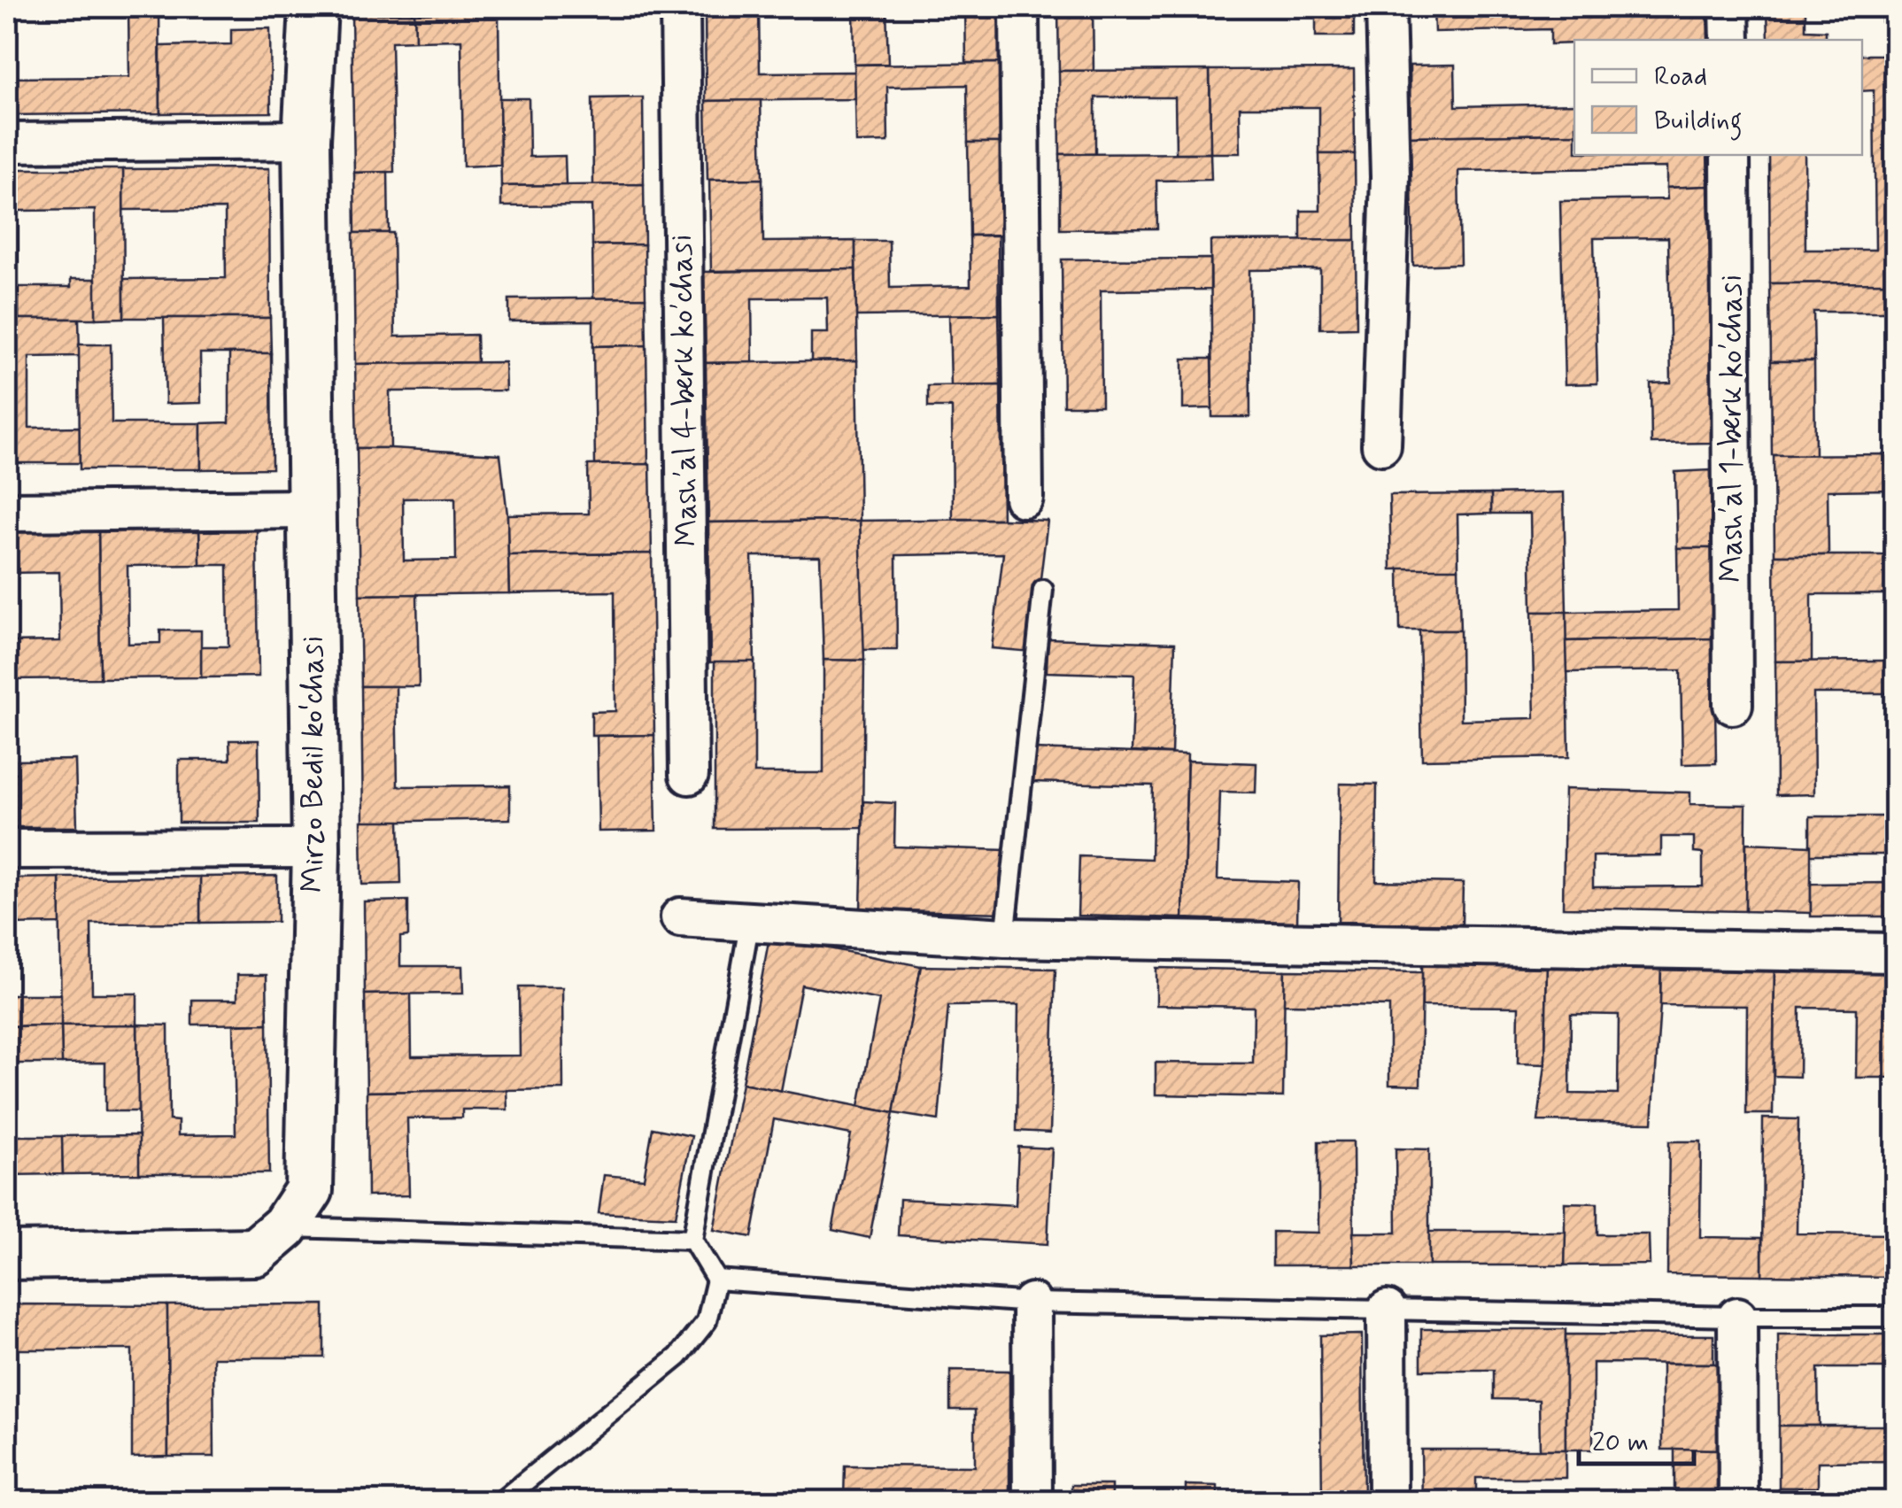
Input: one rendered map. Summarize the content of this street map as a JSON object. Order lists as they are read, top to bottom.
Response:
{
  "streets": {
    "street": ["Mashʼal 4-berk koʼchasi", "Mashʼal 1-berk koʼchasi", "Mirzo Bedil koʻchasi"]
  },
  "legend": ["Road", "Building"],
  "scale_bar": "20 m"
}
